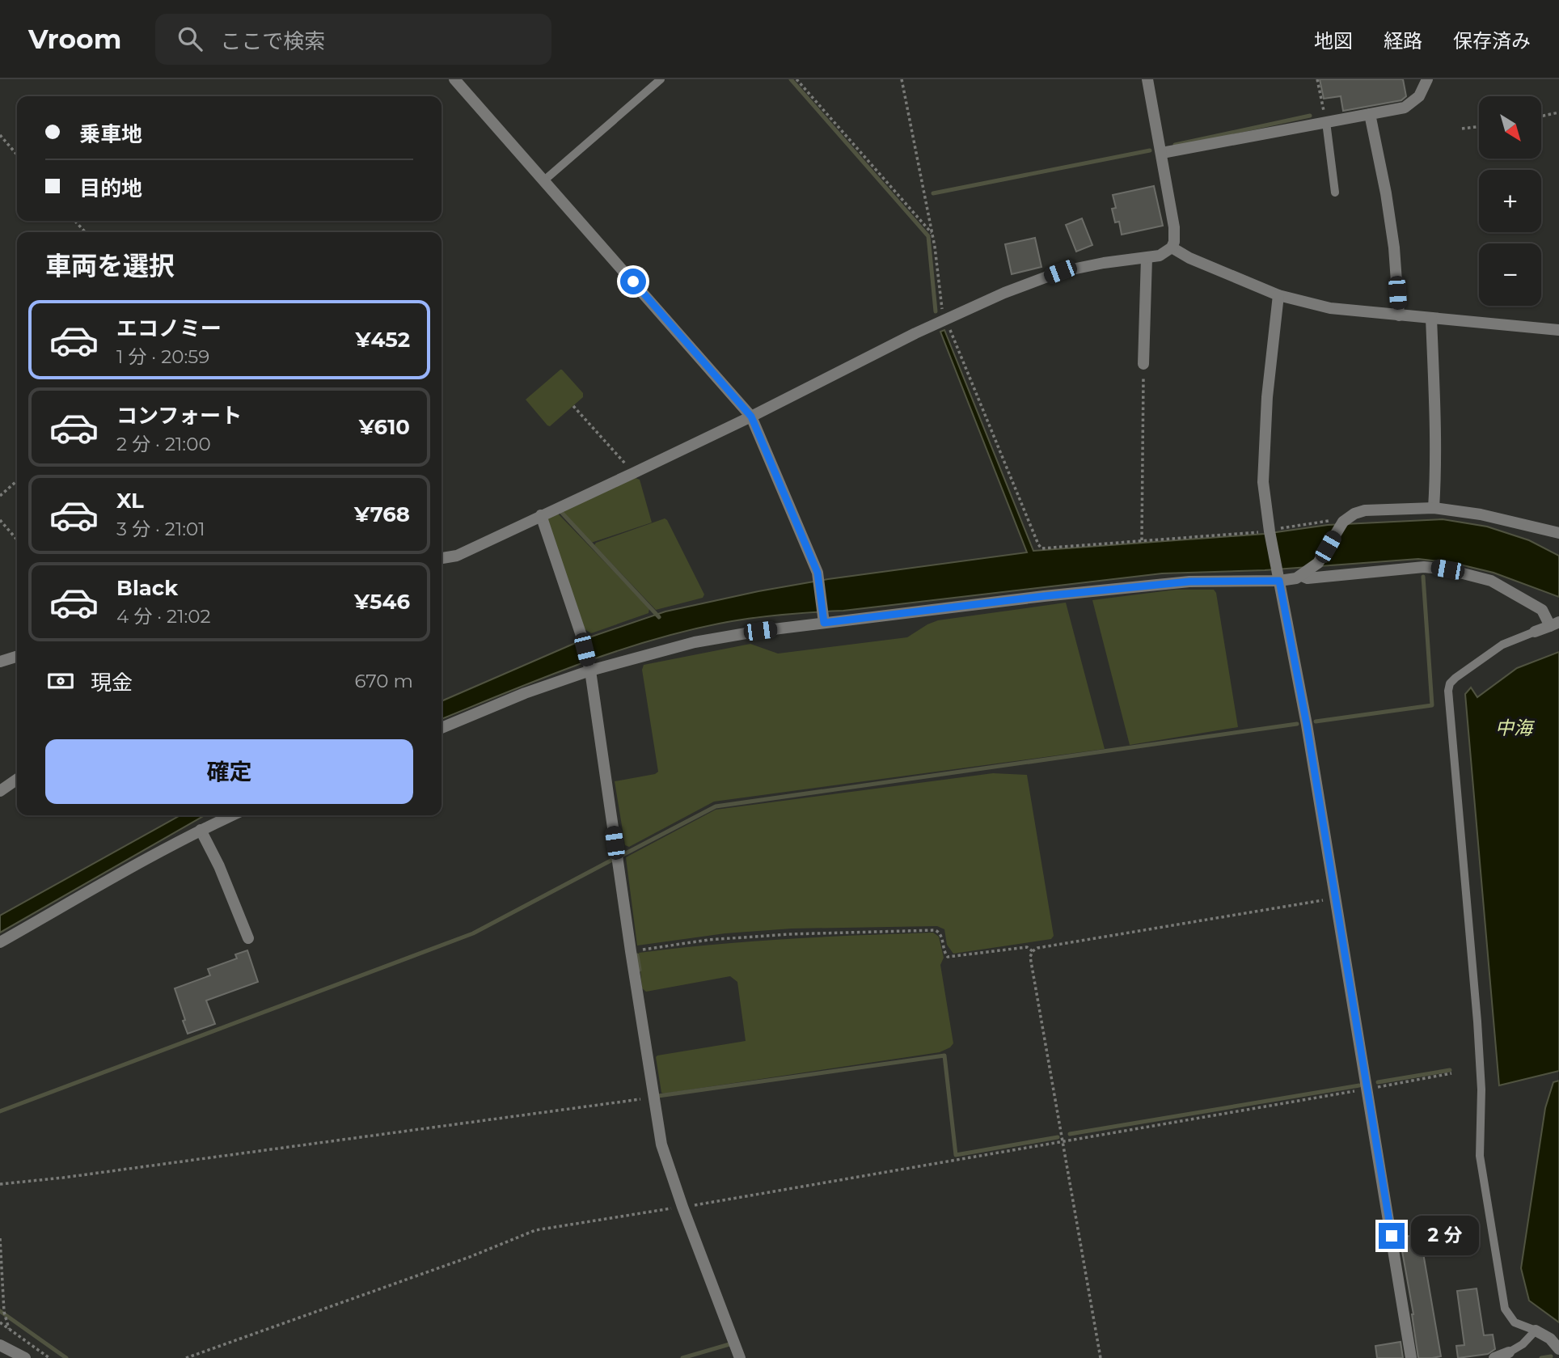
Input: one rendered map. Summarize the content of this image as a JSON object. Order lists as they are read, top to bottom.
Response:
{
  "water": ["中海"],
  "north": "bottom right",
  "page": {
    "header": "Vroom",
    "search": "ここで検索",
    "nav": ["地図", "経路", "保存済み"],
    "map_buttons": ["+", "−"],
    "banner": ["乗車地", "目的地"],
    "heading": "車両を選択",
    "list": [
      {
        "name": "エコノミー",
        "note": "1 分 · 20:59",
        "value": "¥452"
      },
      {
        "name": "コンフォート",
        "note": "2 分 · 21:00",
        "value": "¥610"
      },
      {
        "name": "XL",
        "note": "3 分 · 21:01",
        "value": "¥768"
      },
      {
        "name": "Black",
        "note": "4 分 · 21:02",
        "value": "¥546"
      }
    ],
    "pay": ["現金", "670 m"],
    "buttons": "確定",
    "bubble": "2 分"
  }
}
